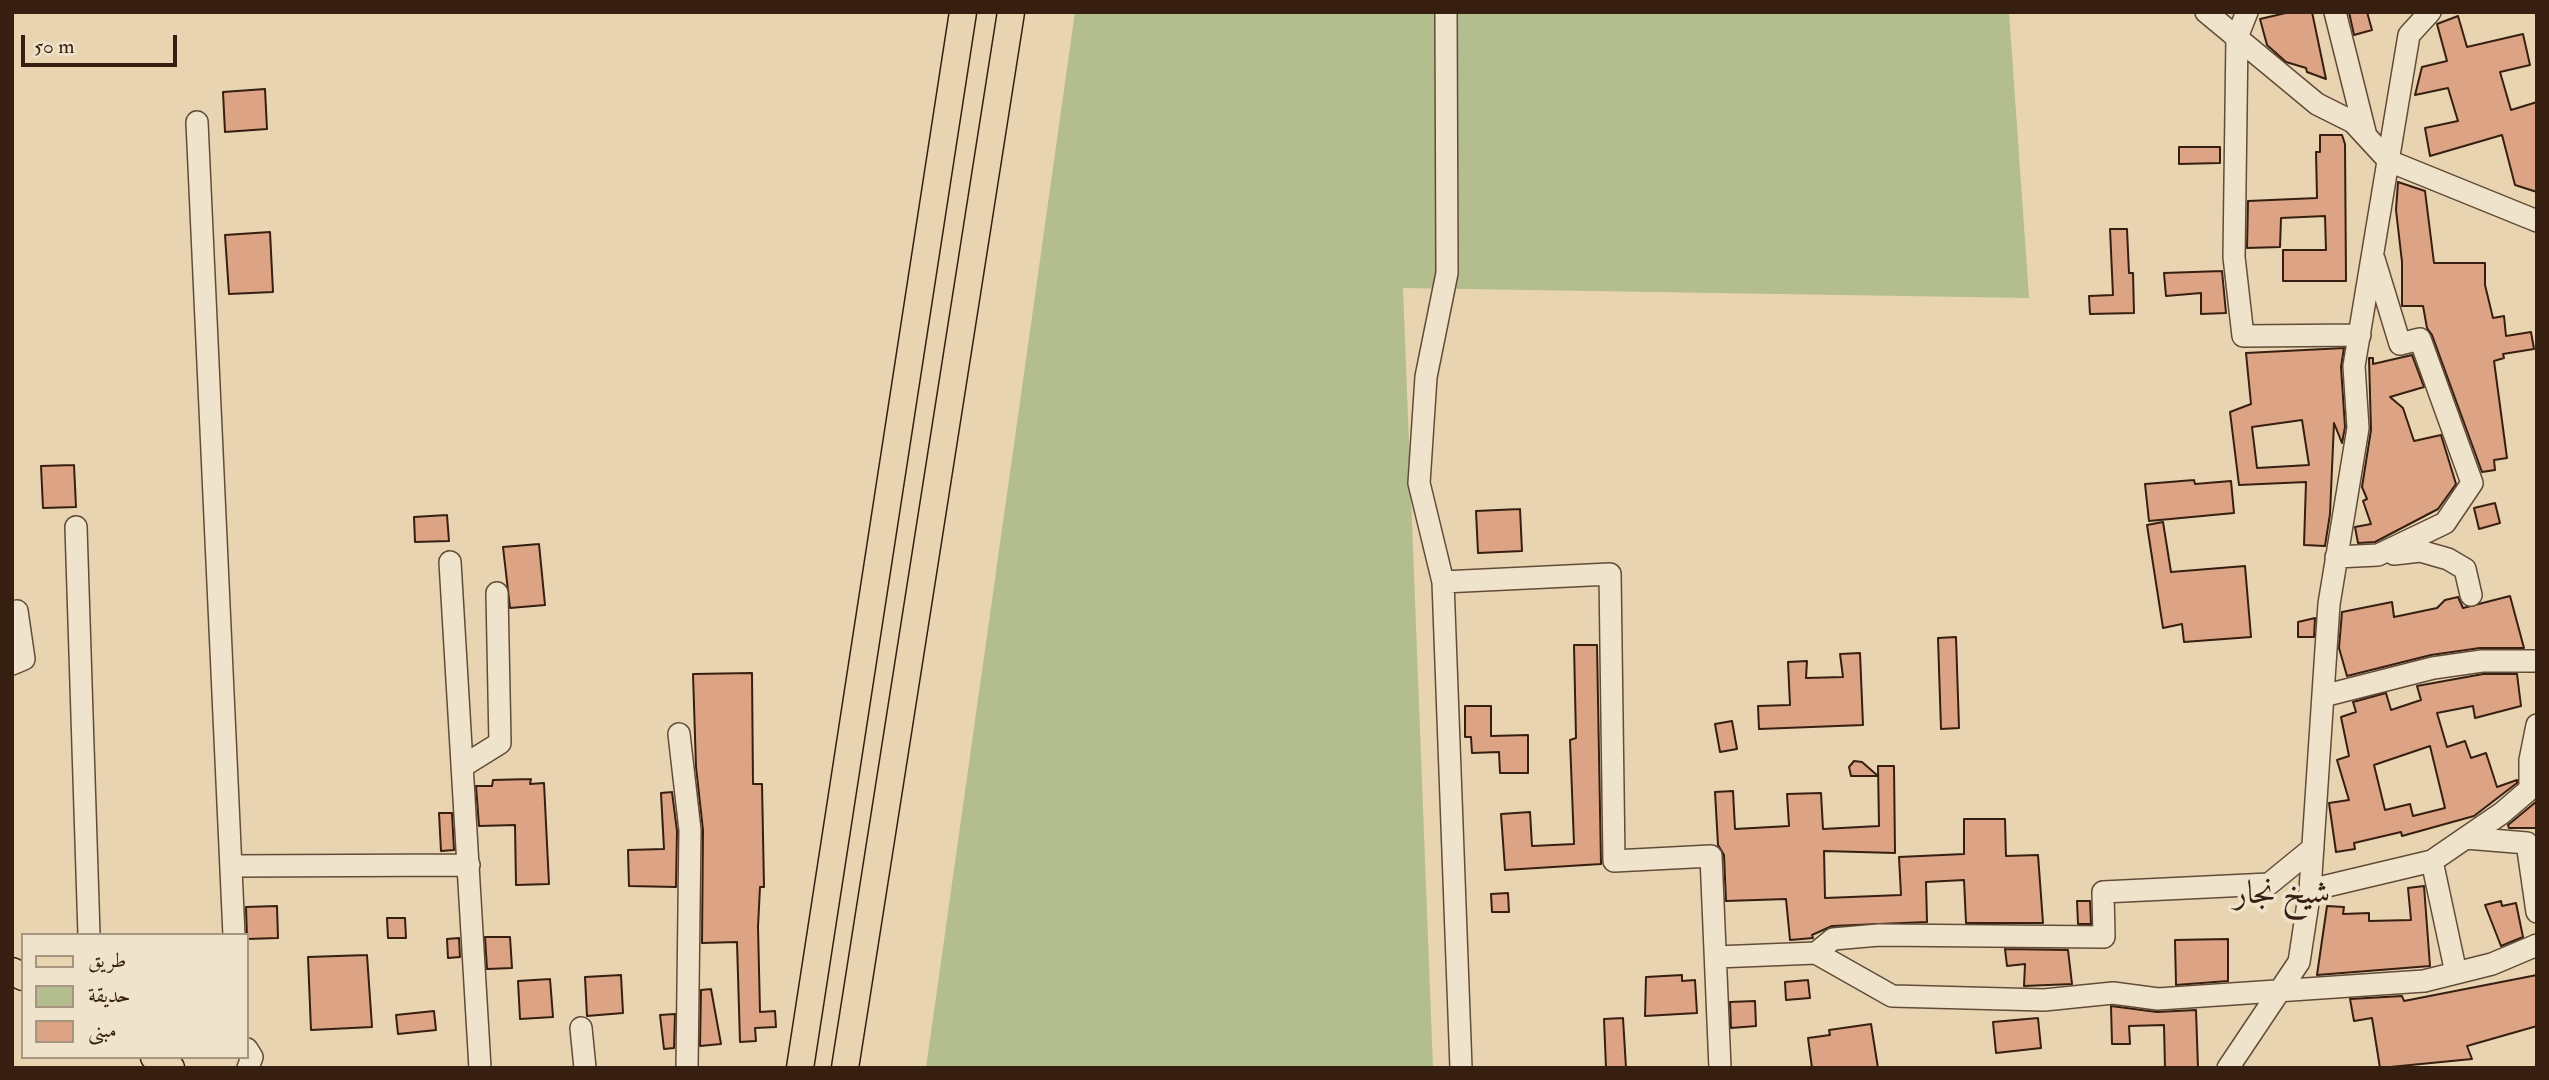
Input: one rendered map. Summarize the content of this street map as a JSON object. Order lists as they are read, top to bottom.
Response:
{
  "districts": ["شيخ نجار"],
  "legend": ["طريق", "حديقة", "مبنى"],
  "scale_bar": "50 m"
}
